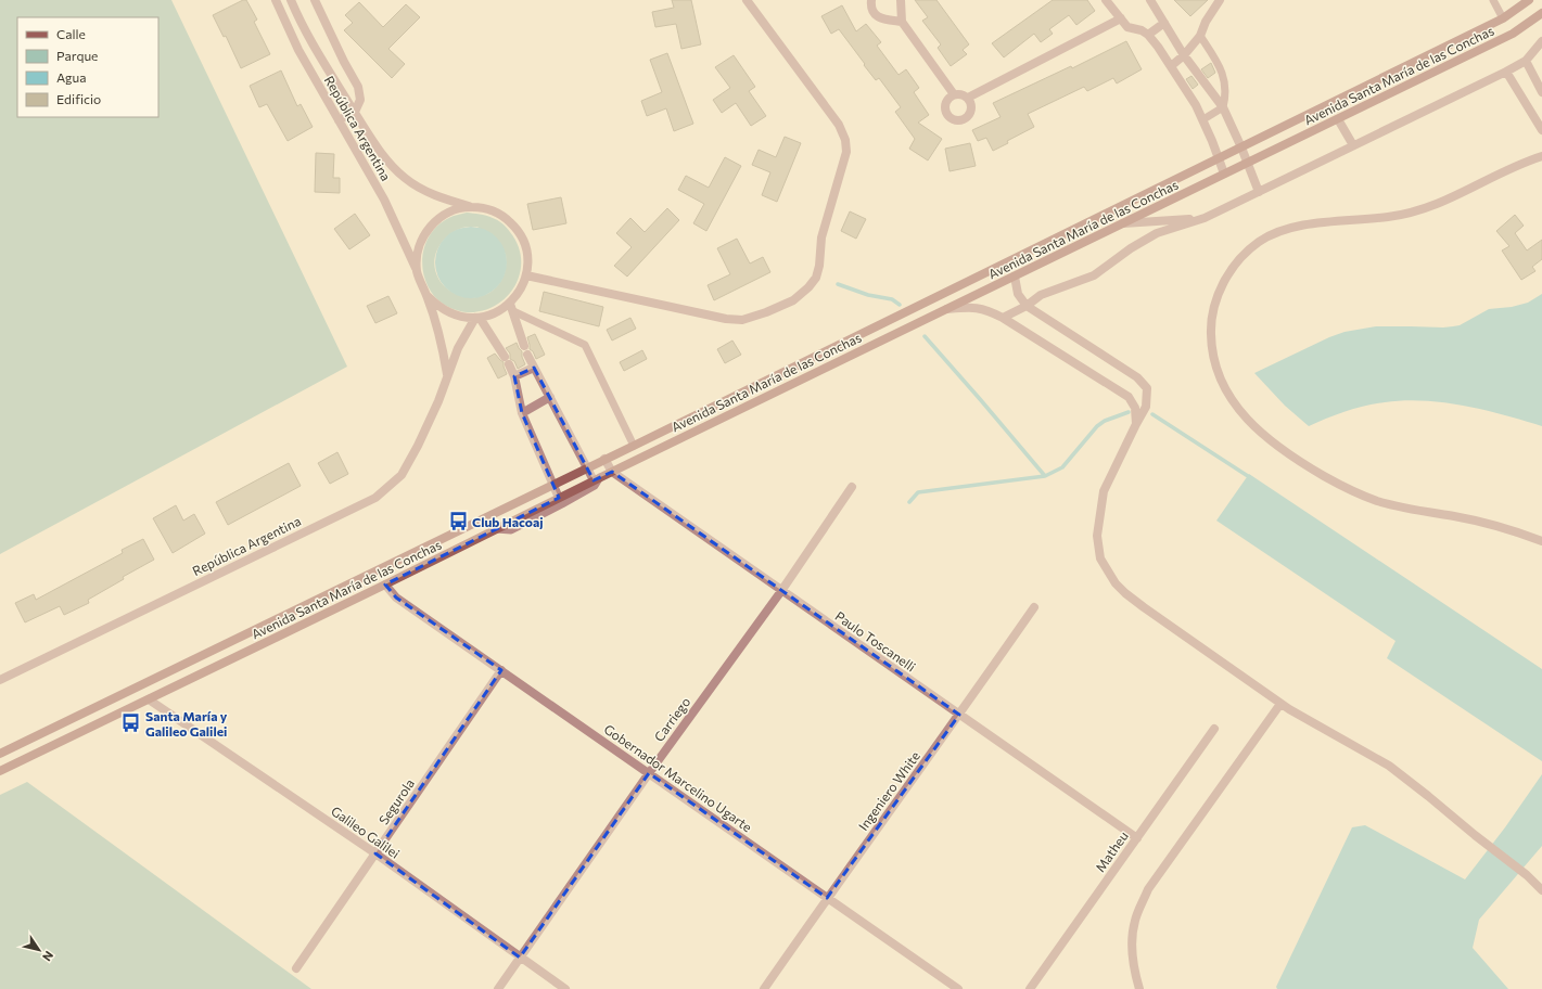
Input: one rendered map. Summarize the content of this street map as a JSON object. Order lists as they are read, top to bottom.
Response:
{
  "streets": {
    "main road": ["Avenida Santa María de las Conchas"],
    "street": [
      "República Argentina",
      "Paulo Toscanelli",
      "Carriego",
      "Gobernador Marcelino Ugarte",
      "Ingeniero White",
      "Segurola",
      "Galileo Galilei",
      "Matheu"
    ]
  },
  "crossings": [
    ["Avenida Santa María de las Conchas", "Paulo Toscanelli"],
    ["Avenida Santa María de las Conchas", "Gobernador Marcelino Ugarte"],
    ["Avenida Santa María de las Conchas", "Galileo Galilei"],
    ["Paulo Toscanelli", "Carriego"],
    ["Paulo Toscanelli", "Ingeniero White"],
    ["Paulo Toscanelli", "Matheu"],
    ["Carriego", "Gobernador Marcelino Ugarte"],
    ["Carriego", "Galileo Galilei"],
    ["Gobernador Marcelino Ugarte", "Ingeniero White"],
    ["Gobernador Marcelino Ugarte", "Segurola"],
    ["Segurola", "Galileo Galilei"]
  ],
  "places": {
    "bus stop": ["Club Hacoaj", "Santa María y Galileo Galilei"]
  },
  "legend": [
    "Calle",
    "Parque",
    "Agua",
    "Edificio"
  ],
  "north": "bottom right"
}
